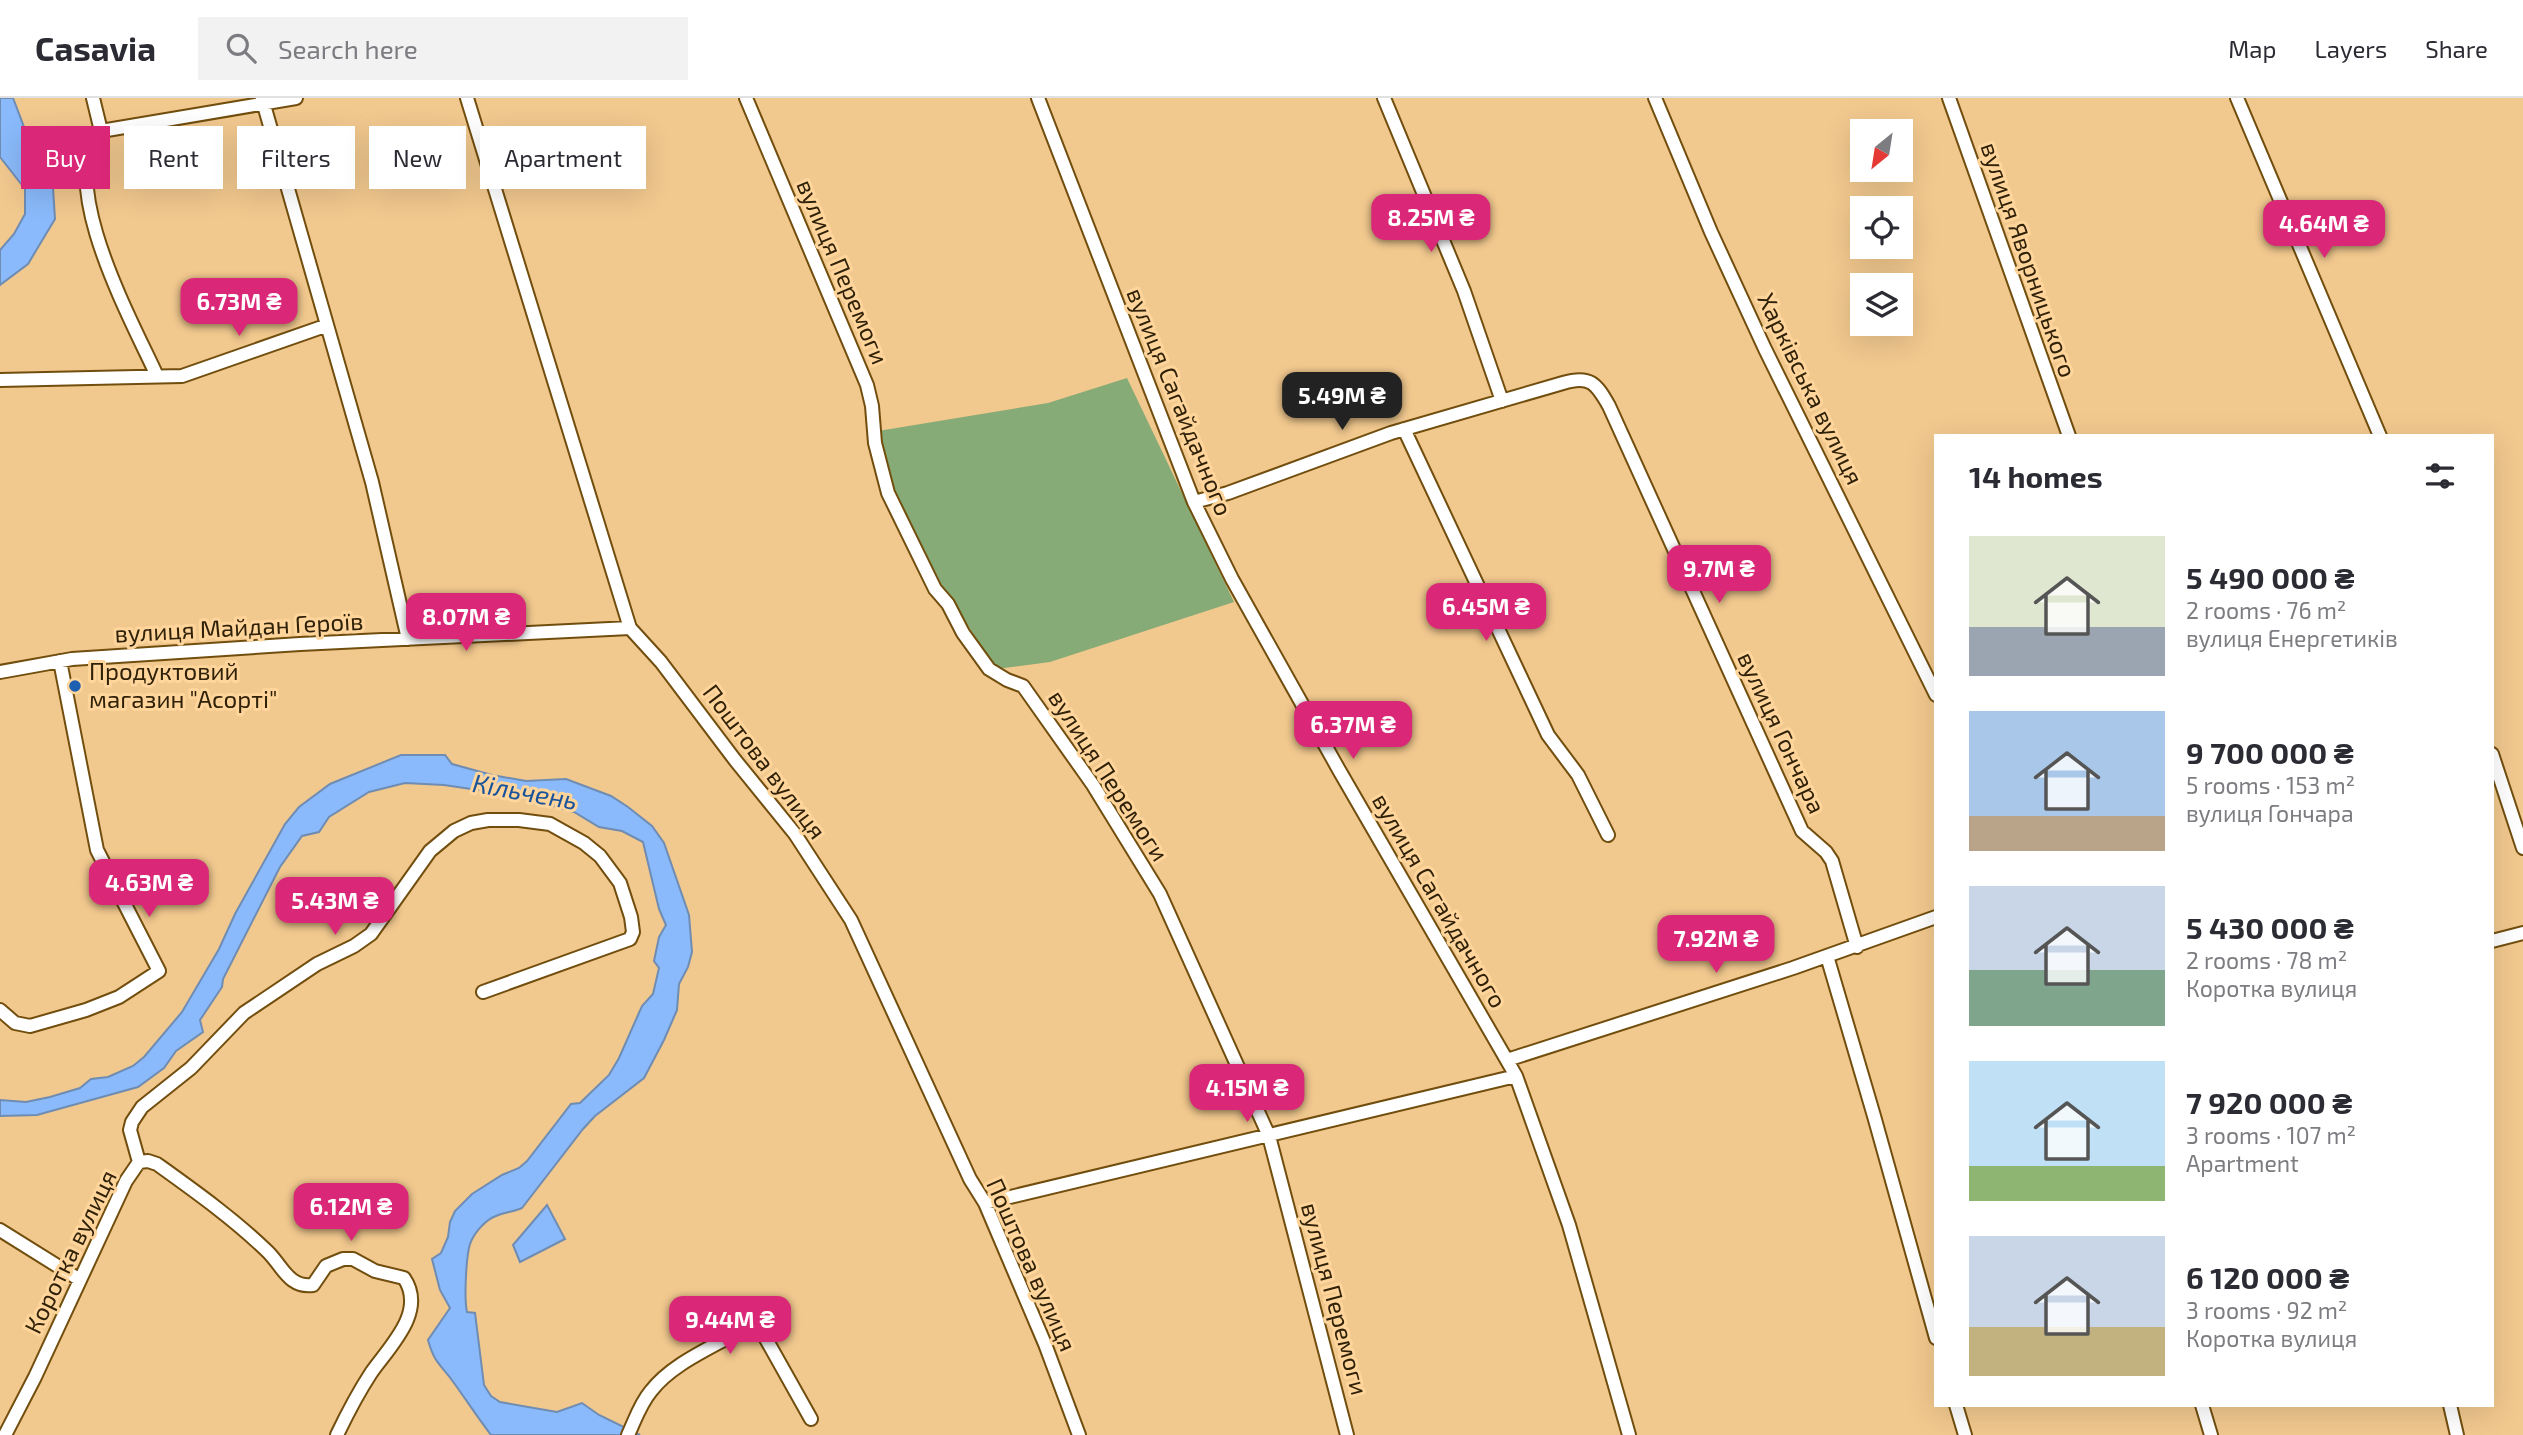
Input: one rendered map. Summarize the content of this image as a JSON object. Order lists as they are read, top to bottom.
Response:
{
  "streets": {
    "street": [
      "вулиця Яворницького",
      "вулиця Перемоги",
      "Харківська вулиця",
      "вулиця Сагайдачного",
      "вулиця Майдан Героїв",
      "вулиця Гончара",
      "Поштова вулиця",
      "Коротка вулиця"
    ]
  },
  "crossings": [
    ["вулиця Майдан Героїв", "Поштова вулиця"]
  ],
  "water": ["Кільчень"],
  "places": ["Продуктовий магазин \"Асорті\""],
  "north": "bottom left",
  "page": {
    "header": "Casavia",
    "search": "Search here",
    "nav": ["Map", "Layers", "Share"],
    "chip": [
      "Buy",
      "Rent",
      "Filters",
      "New",
      "Apartment"
    ],
    "price": [
      "8.25M ₴",
      "4.64M ₴",
      "6.73M ₴",
      "5.49M ₴",
      "9.7M ₴",
      "6.45M ₴",
      "8.07M ₴",
      "6.37M ₴",
      "4.63M ₴",
      "5.43M ₴",
      "7.92M ₴",
      "4.15M ₴",
      "6.12M ₴",
      "9.44M ₴"
    ],
    "heading": "14 homes",
    "list": [
      {
        "name": "5 490 000 ₴",
        "note": "2 rooms · 76 m² · вулиця Енергетиків"
      },
      {
        "name": "9 700 000 ₴",
        "note": "5 rooms · 153 m² · вулиця Гончара"
      },
      {
        "name": "5 430 000 ₴",
        "note": "2 rooms · 78 m² · Коротка вулиця"
      },
      {
        "name": "7 920 000 ₴",
        "note": "3 rooms · 107 m² · Apartment"
      },
      {
        "name": "6 120 000 ₴",
        "note": "3 rooms · 92 m² · Коротка вулиця"
      }
    ]
  }
}
